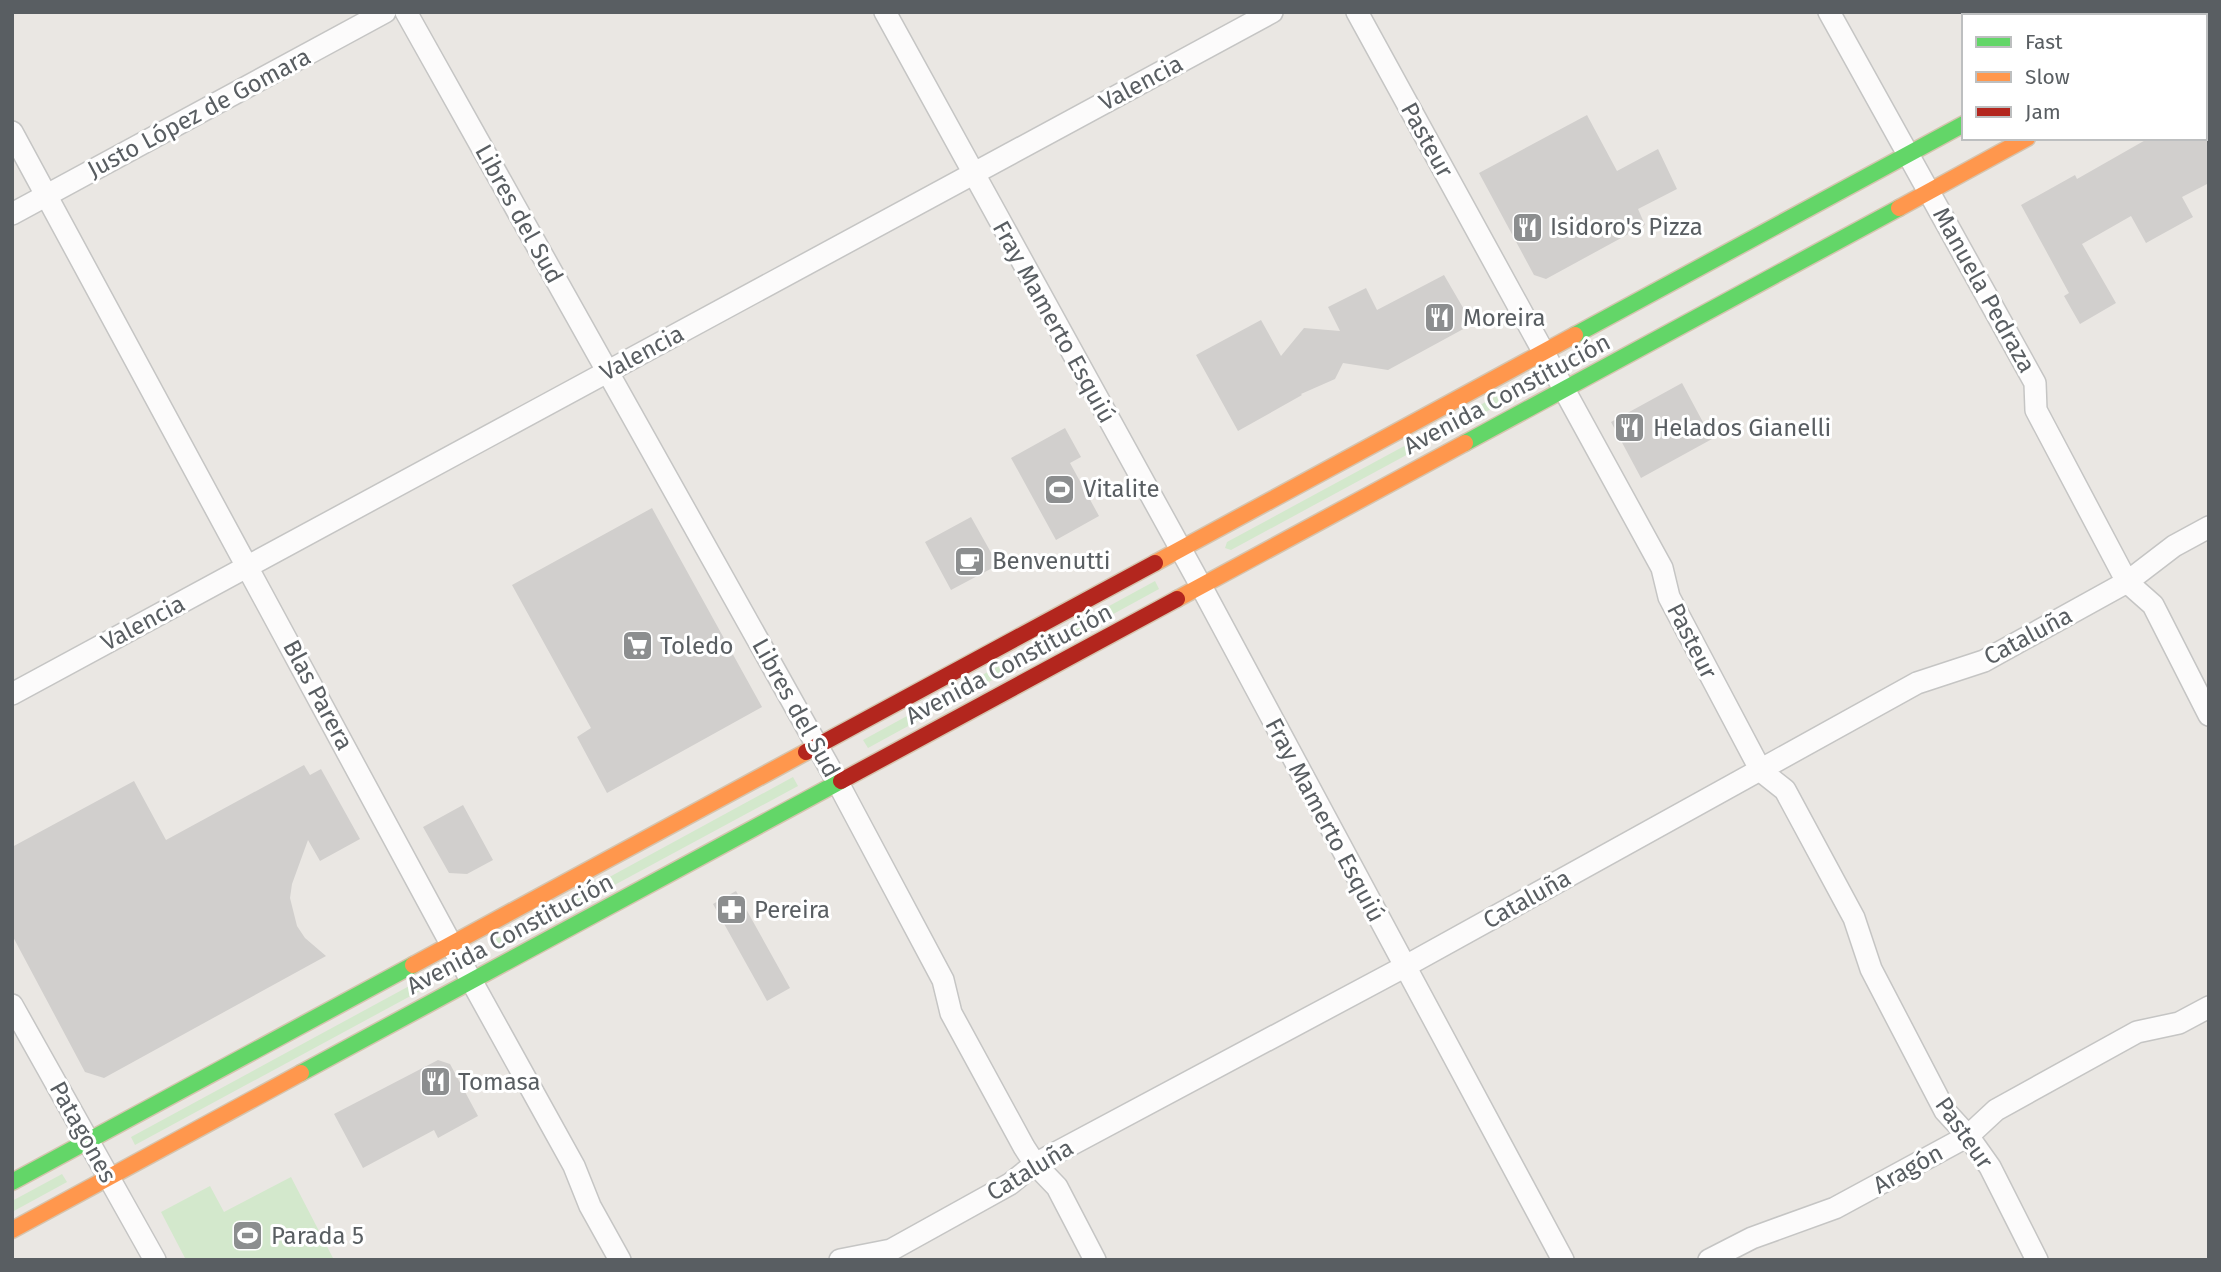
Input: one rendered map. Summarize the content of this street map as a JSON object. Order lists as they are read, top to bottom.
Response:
{
  "streets": {
    "main road": ["Avenida Constitución"],
    "street": [
      "Valencia",
      "Justo López de Gomara",
      "Pasteur",
      "Libres del Sud",
      "Manuela Pedraza",
      "Fray Mamerto Esquiú",
      "Cataluña",
      "Blas Parera",
      "Patagones",
      "Aragón"
    ]
  },
  "crossings": [
    ["Valencia", "Libres del Sud"],
    ["Valencia", "Fray Mamerto Esquiú"],
    ["Valencia", "Blas Parera"],
    ["Justo López de Gomara", "Blas Parera"],
    ["Pasteur", "Avenida Constitución"],
    ["Pasteur", "Cataluña"],
    ["Pasteur", "Aragón"],
    ["Libres del Sud", "Avenida Constitución"],
    ["Libres del Sud", "Cataluña"],
    ["Manuela Pedraza", "Avenida Constitución"],
    ["Manuela Pedraza", "Cataluña"],
    ["Fray Mamerto Esquiú", "Avenida Constitución"],
    ["Fray Mamerto Esquiú", "Cataluña"],
    ["Avenida Constitución", "Blas Parera"],
    ["Avenida Constitución", "Patagones"]
  ],
  "places": {
    "restaurant": [
      "Isidoro's Pizza",
      "Moreira",
      "Helados Gianelli",
      "Tomasa"
    ],
    "sports": ["Vitalite", "Parada 5"],
    "cafe": ["Benvenutti"],
    "supermarket": ["Toledo"],
    "pharmacy": ["Pereira"]
  },
  "legend": ["Fast", "Slow", "Jam"]
}
